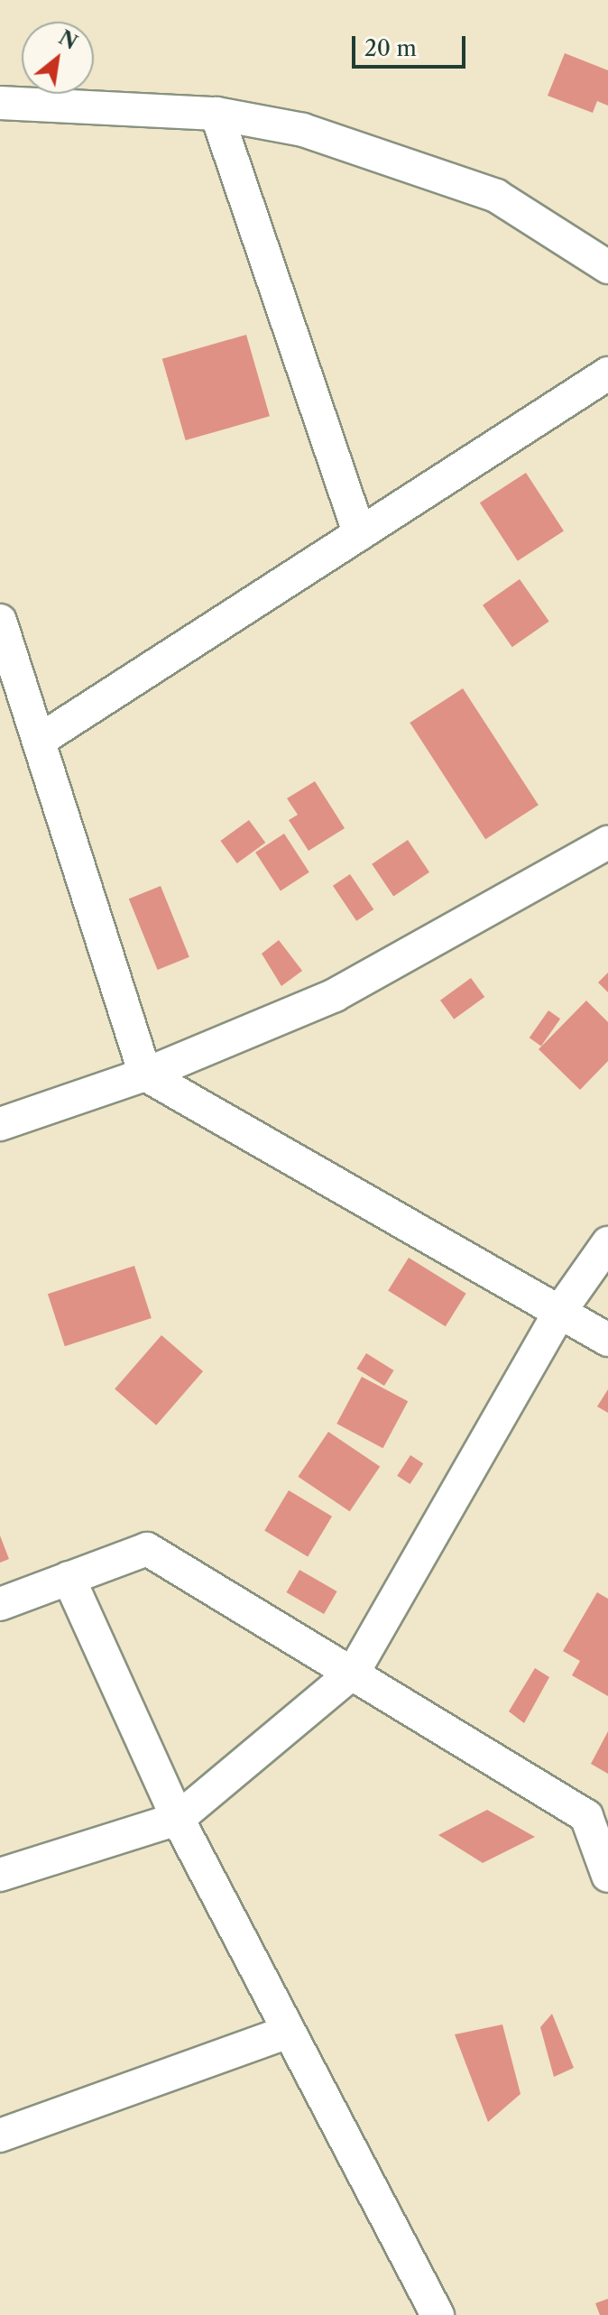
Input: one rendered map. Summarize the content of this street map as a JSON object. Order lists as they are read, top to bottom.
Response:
{
  "scale_bar": "20 m",
  "north": "top right"
}
